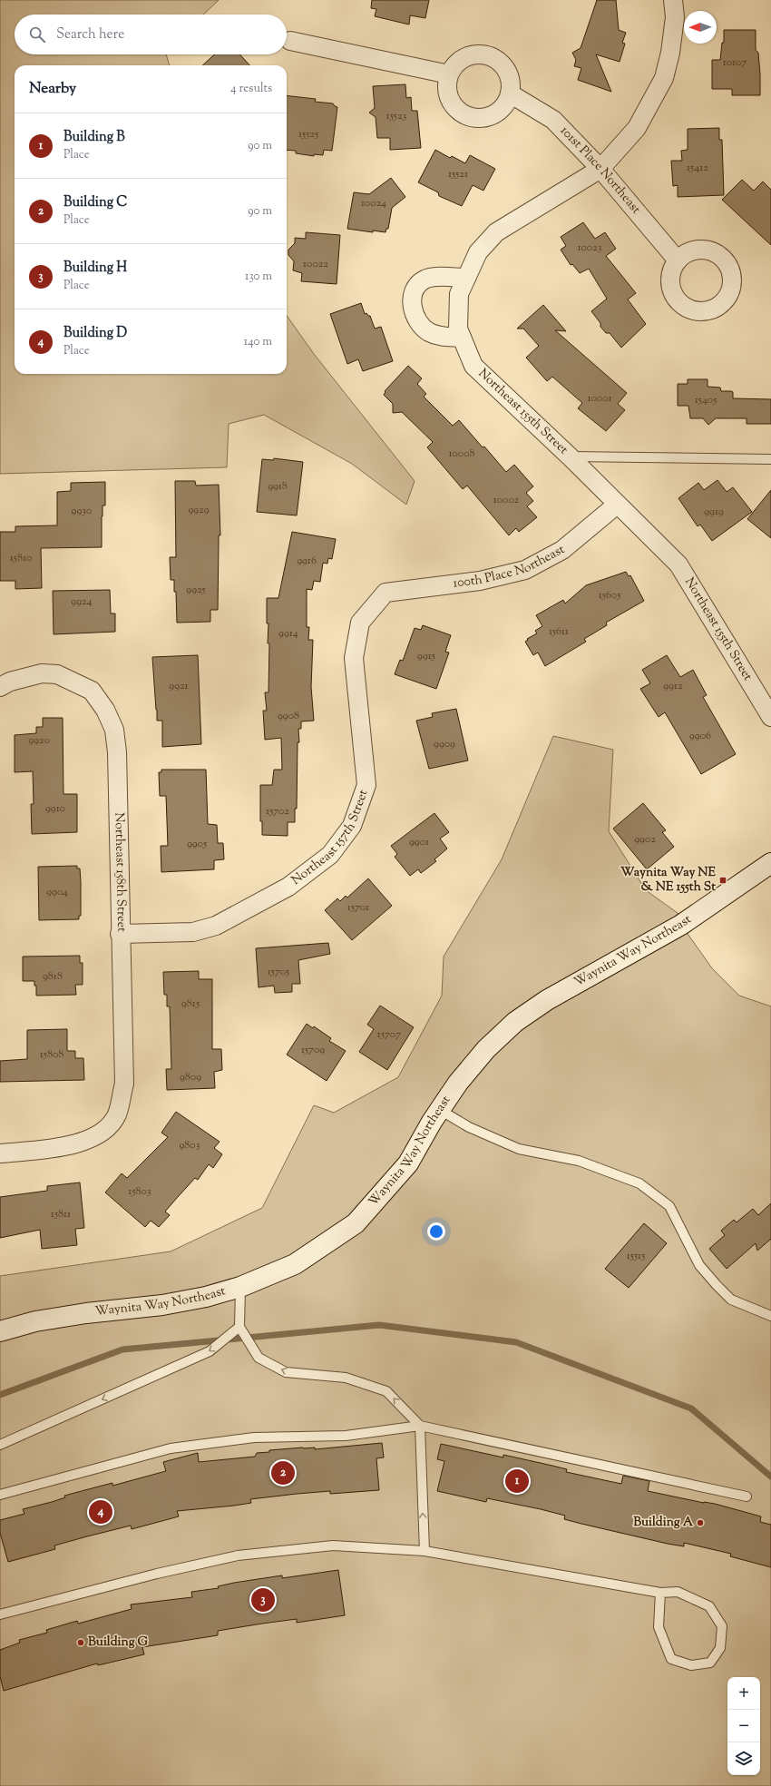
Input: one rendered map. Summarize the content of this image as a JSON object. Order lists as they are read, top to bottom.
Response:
{
  "streets": {
    "main road": ["Waynita Way Northeast"],
    "street": [
      "101st Place Northeast",
      "Northeast 155th Street",
      "100th Place Northeast",
      "Northeast 157th Street",
      "Northeast 158th Street"
    ]
  },
  "crossings": [
    ["101st Place Northeast", "Northeast 155th Street"],
    ["Northeast 155th Street", "100th Place Northeast"],
    ["100th Place Northeast", "Northeast 157th Street"],
    ["Northeast 157th Street", "Northeast 158th Street"]
  ],
  "places": {
    "transit": ["Waynita Way NE & NE 155th St"],
    "other": ["Building A", "Building G"]
  },
  "house_numbers": [
    "10107",
    "15523",
    "15525",
    "15412",
    "15521",
    "10024",
    "10023",
    "10022",
    "10001",
    "15405",
    "10008",
    "9918",
    "10002",
    "9929",
    "9930",
    "9919",
    "15810",
    "9916",
    "9925",
    "15605",
    "9924",
    "15611",
    "9914",
    "9915",
    "9921",
    "9912",
    "9908",
    "9906",
    "9920",
    "9909",
    "9910",
    "15702",
    "9902",
    "9901",
    "9905",
    "9904",
    "15701",
    "15705",
    "9818",
    "9815",
    "15707",
    "15709",
    "15808",
    "9809",
    "9803",
    "15803",
    "15811",
    "15515"
  ],
  "north": "left",
  "page": {
    "search": "Search here",
    "heading": ["Nearby", "4 results"],
    "list": [
      {
        "mark": "1",
        "name": "Building B",
        "note": "Place",
        "value": "90 m"
      },
      {
        "mark": "2",
        "name": "Building C",
        "note": "Place",
        "value": "90 m"
      },
      {
        "mark": "3",
        "name": "Building H",
        "note": "Place",
        "value": "130 m"
      },
      {
        "mark": "4",
        "name": "Building D",
        "note": "Place",
        "value": "140 m"
      }
    ],
    "pins": [
      "2",
      "1",
      "4",
      "3"
    ],
    "map_buttons": ["+", "−"]
  }
}
